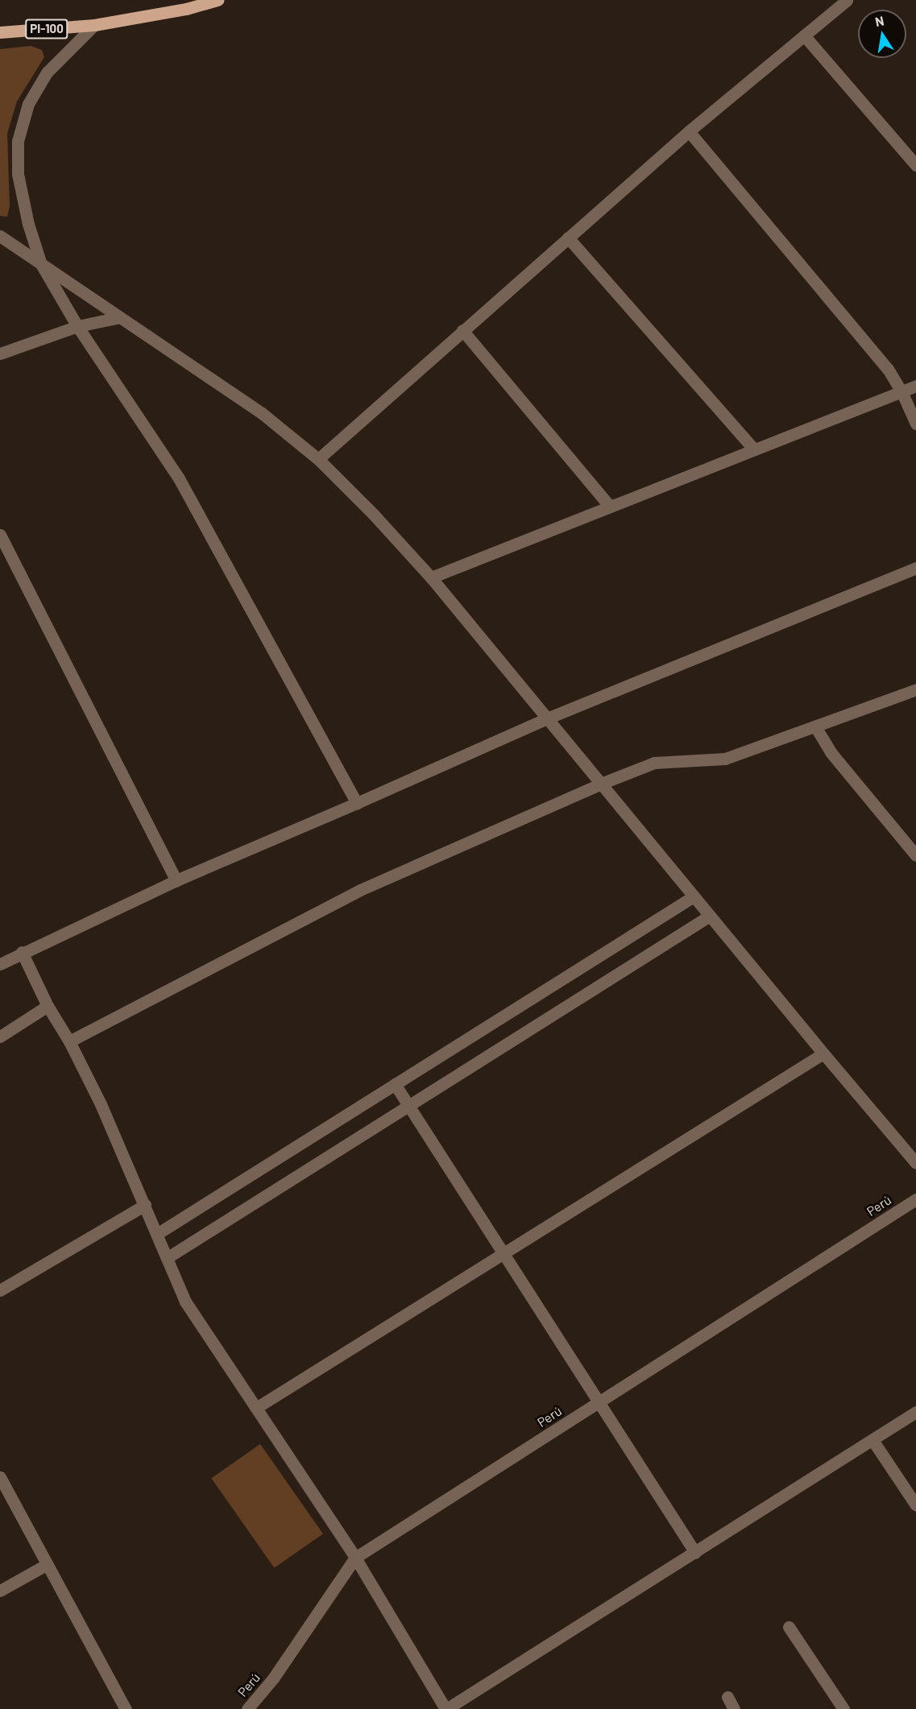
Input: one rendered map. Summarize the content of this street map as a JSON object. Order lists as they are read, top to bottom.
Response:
{
  "streets": {
    "main road": ["PI-100"],
    "street": ["Perú"]
  },
  "north": "top"
}
